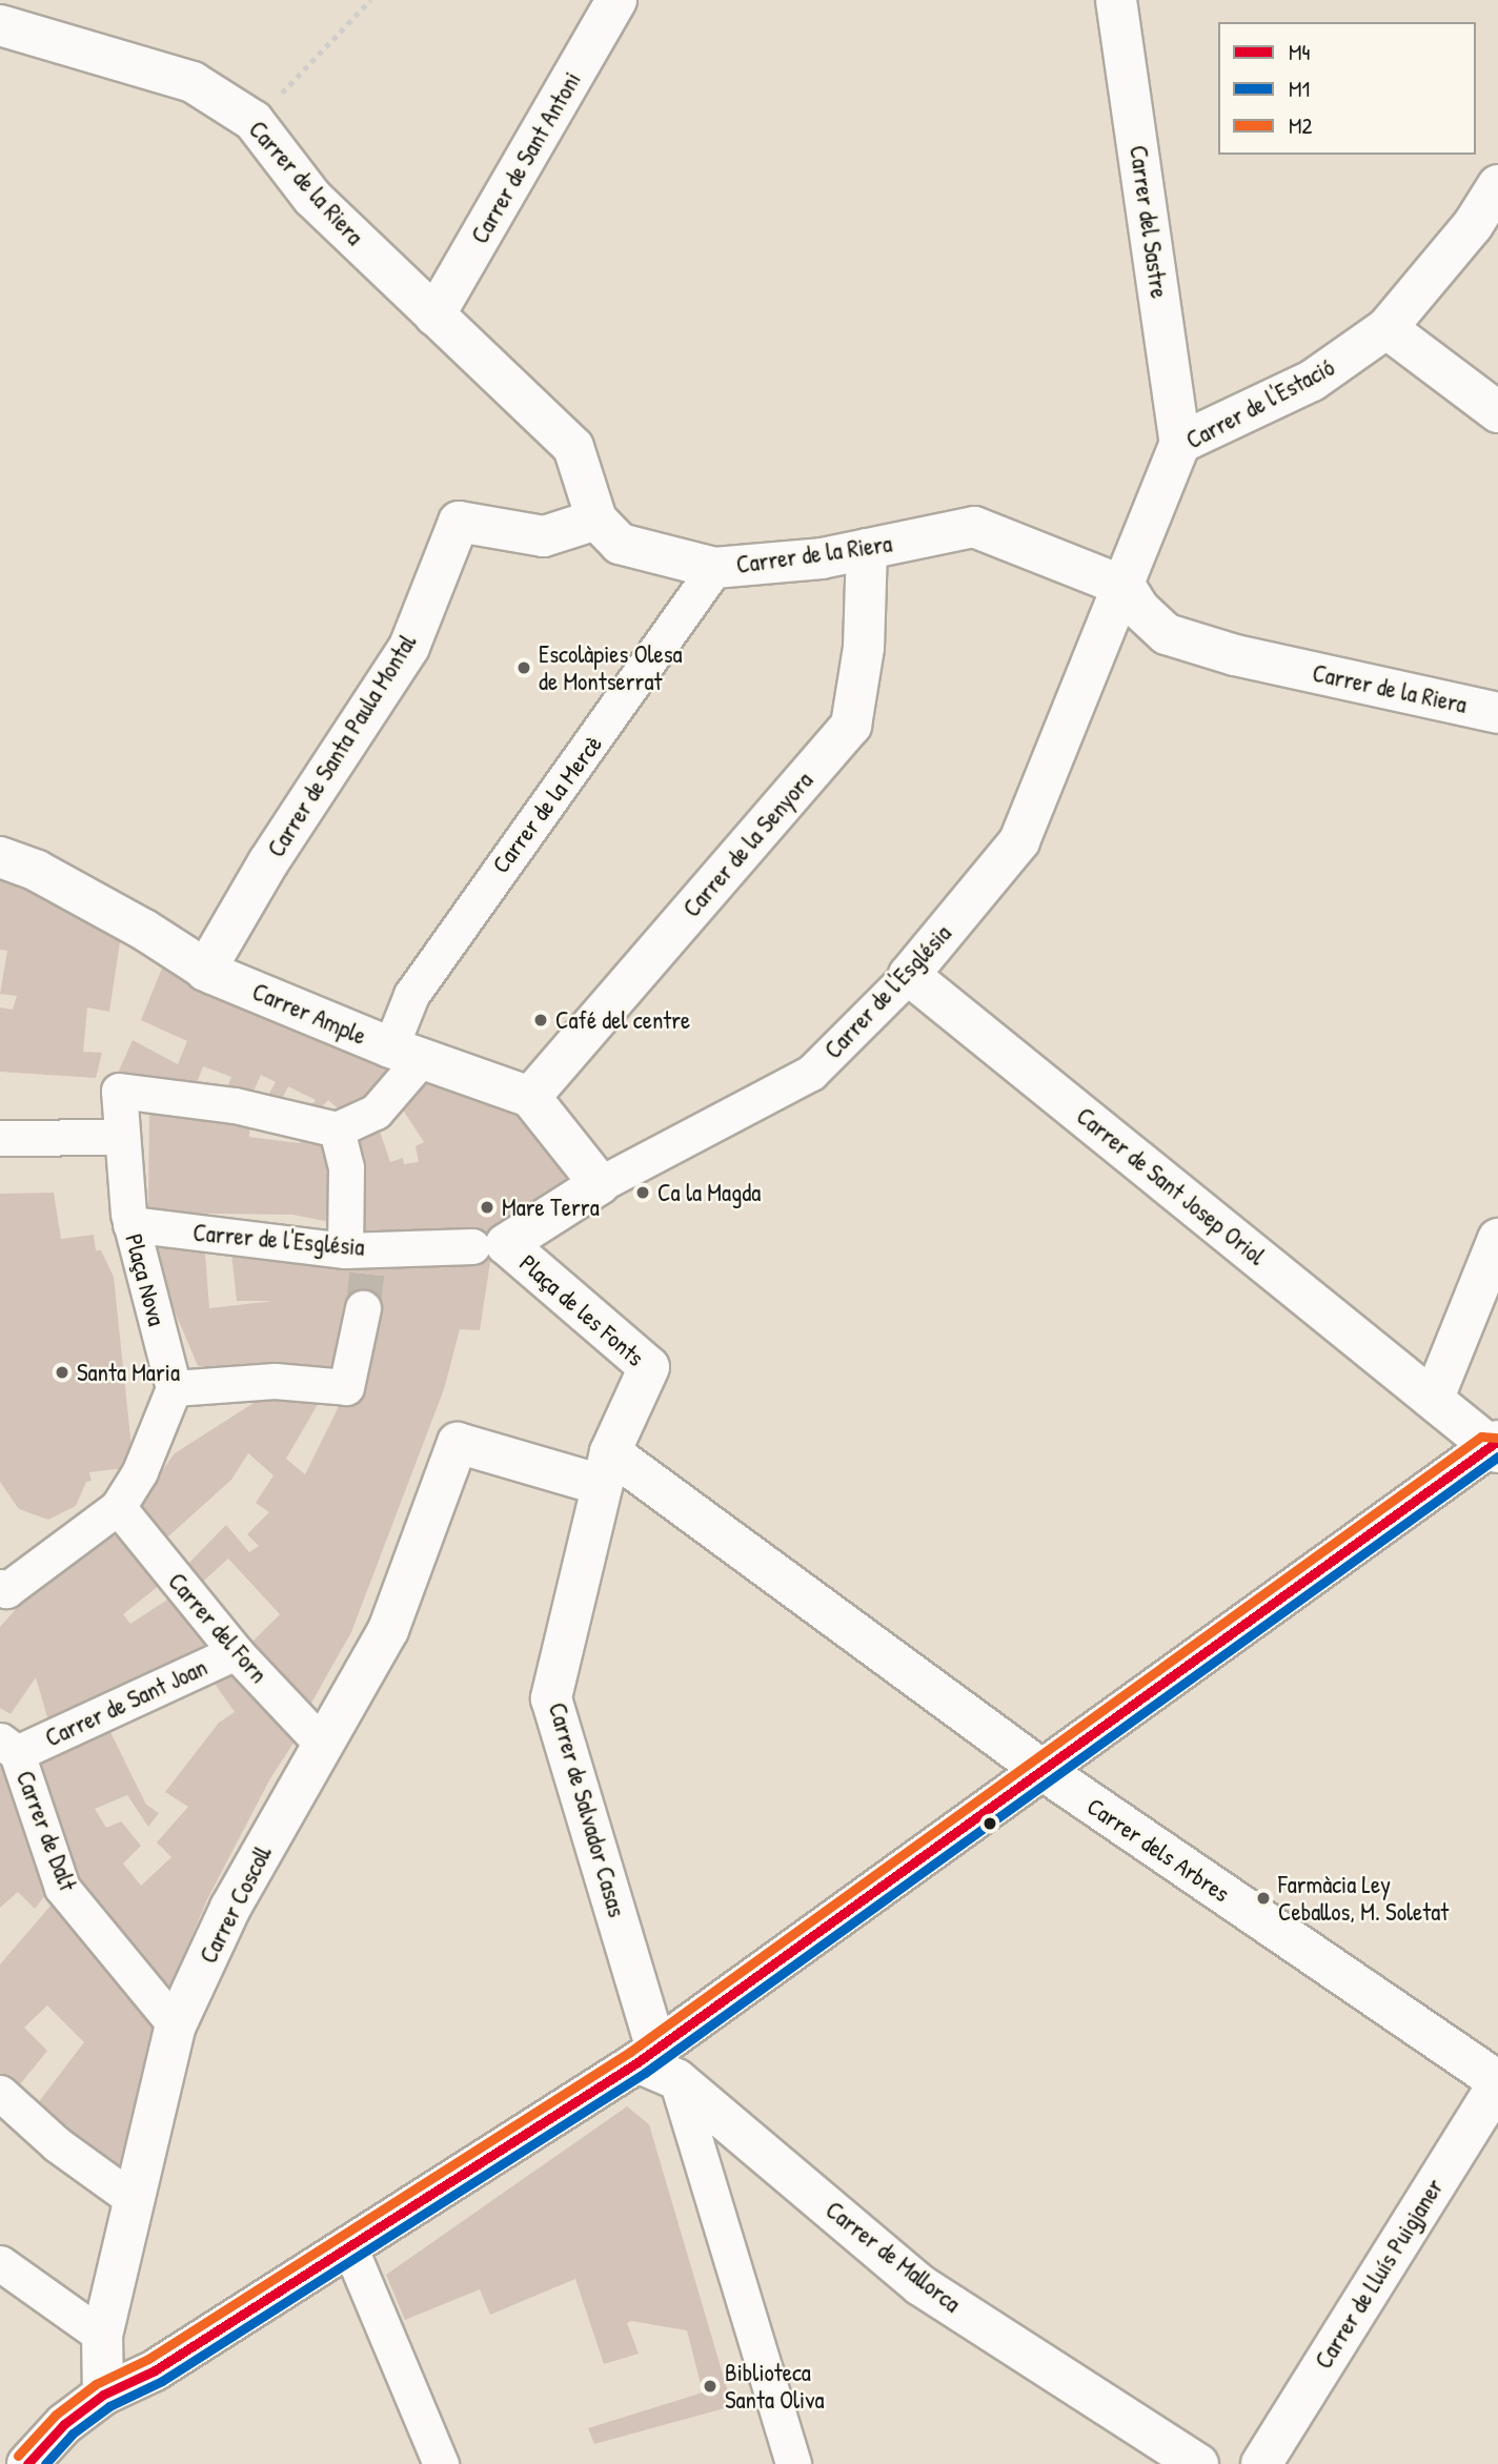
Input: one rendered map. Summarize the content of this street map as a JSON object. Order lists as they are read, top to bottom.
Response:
{
  "streets": {
    "street": [
      "Carrer de Sant Antoni",
      "Carrer de la Riera",
      "Carrer del Sastre",
      "Carrer de l'Estació",
      "Carrer de Santa Paula Montal",
      "Carrer de la Mercè",
      "Carrer de la Senyora",
      "Carrer de l'Església",
      "Carrer Ample",
      "Carrer de Sant Josep Oriol",
      "Plaça Nova",
      "Plaça de les Fonts",
      "Carrer del Forn",
      "Carrer de Sant Joan",
      "Carrer de Salvador Casas",
      "Carrer de Dalt",
      "Carrer dels Arbres",
      "Carrer Coscoll",
      "Carrer de Mallorca",
      "Carrer de Lluís Puigjaner"
    ]
  },
  "crossings": [
    ["Carrer de Sant Antoni", "Carrer de la Riera"],
    ["Carrer de la Riera", "Carrer de l'Estació"],
    ["Carrer de la Riera", "Carrer de Santa Paula Montal"],
    ["Carrer de la Riera", "Carrer de la Mercè"],
    ["Carrer de la Riera", "Carrer de la Senyora"],
    ["Carrer de la Riera", "Carrer de l'Església"],
    ["Carrer del Sastre", "Carrer de l'Estació"],
    ["Carrer de l'Estació", "Carrer de l'Església"],
    ["Carrer de Santa Paula Montal", "Carrer Ample"],
    ["Carrer de la Mercè", "Carrer Ample"],
    ["Carrer de la Mercè", "Plaça Nova"],
    ["Carrer de la Senyora", "Carrer Ample"],
    ["Carrer de l'Església", "Carrer de Sant Josep Oriol"],
    ["Carrer de l'Església", "Plaça Nova"],
    ["Carrer de l'Església", "Plaça de les Fonts"],
    ["Plaça de les Fonts", "Carrer de Salvador Casas"],
    ["Plaça de les Fonts", "Carrer dels Arbres"],
    ["Plaça de les Fonts", "Carrer Coscoll"],
    ["Carrer del Forn", "Carrer de Sant Joan"],
    ["Carrer del Forn", "Carrer Coscoll"],
    ["Carrer de Sant Joan", "Carrer de Dalt"],
    ["Carrer de Salvador Casas", "Carrer dels Arbres"],
    ["Carrer de Salvador Casas", "Carrer Coscoll"],
    ["Carrer de Salvador Casas", "Carrer de Mallorca"],
    ["Carrer de Dalt", "Carrer Coscoll"],
    ["Carrer dels Arbres", "Carrer Coscoll"],
    ["Carrer dels Arbres", "Carrer de Lluís Puigjaner"]
  ],
  "places": [
    "Escolàpies Olesa de Montserrat",
    "Café del centre",
    "Ca la Magda",
    "Mare Terra",
    "Santa Maria",
    "Farmàcia Ley Ceballos, M. Soletat",
    "Biblioteca Santa Oliva"
  ],
  "lines": ["transit line M2", "transit line M4", "transit line M1"],
  "legend": ["M4", "M1", "M2"]
}
